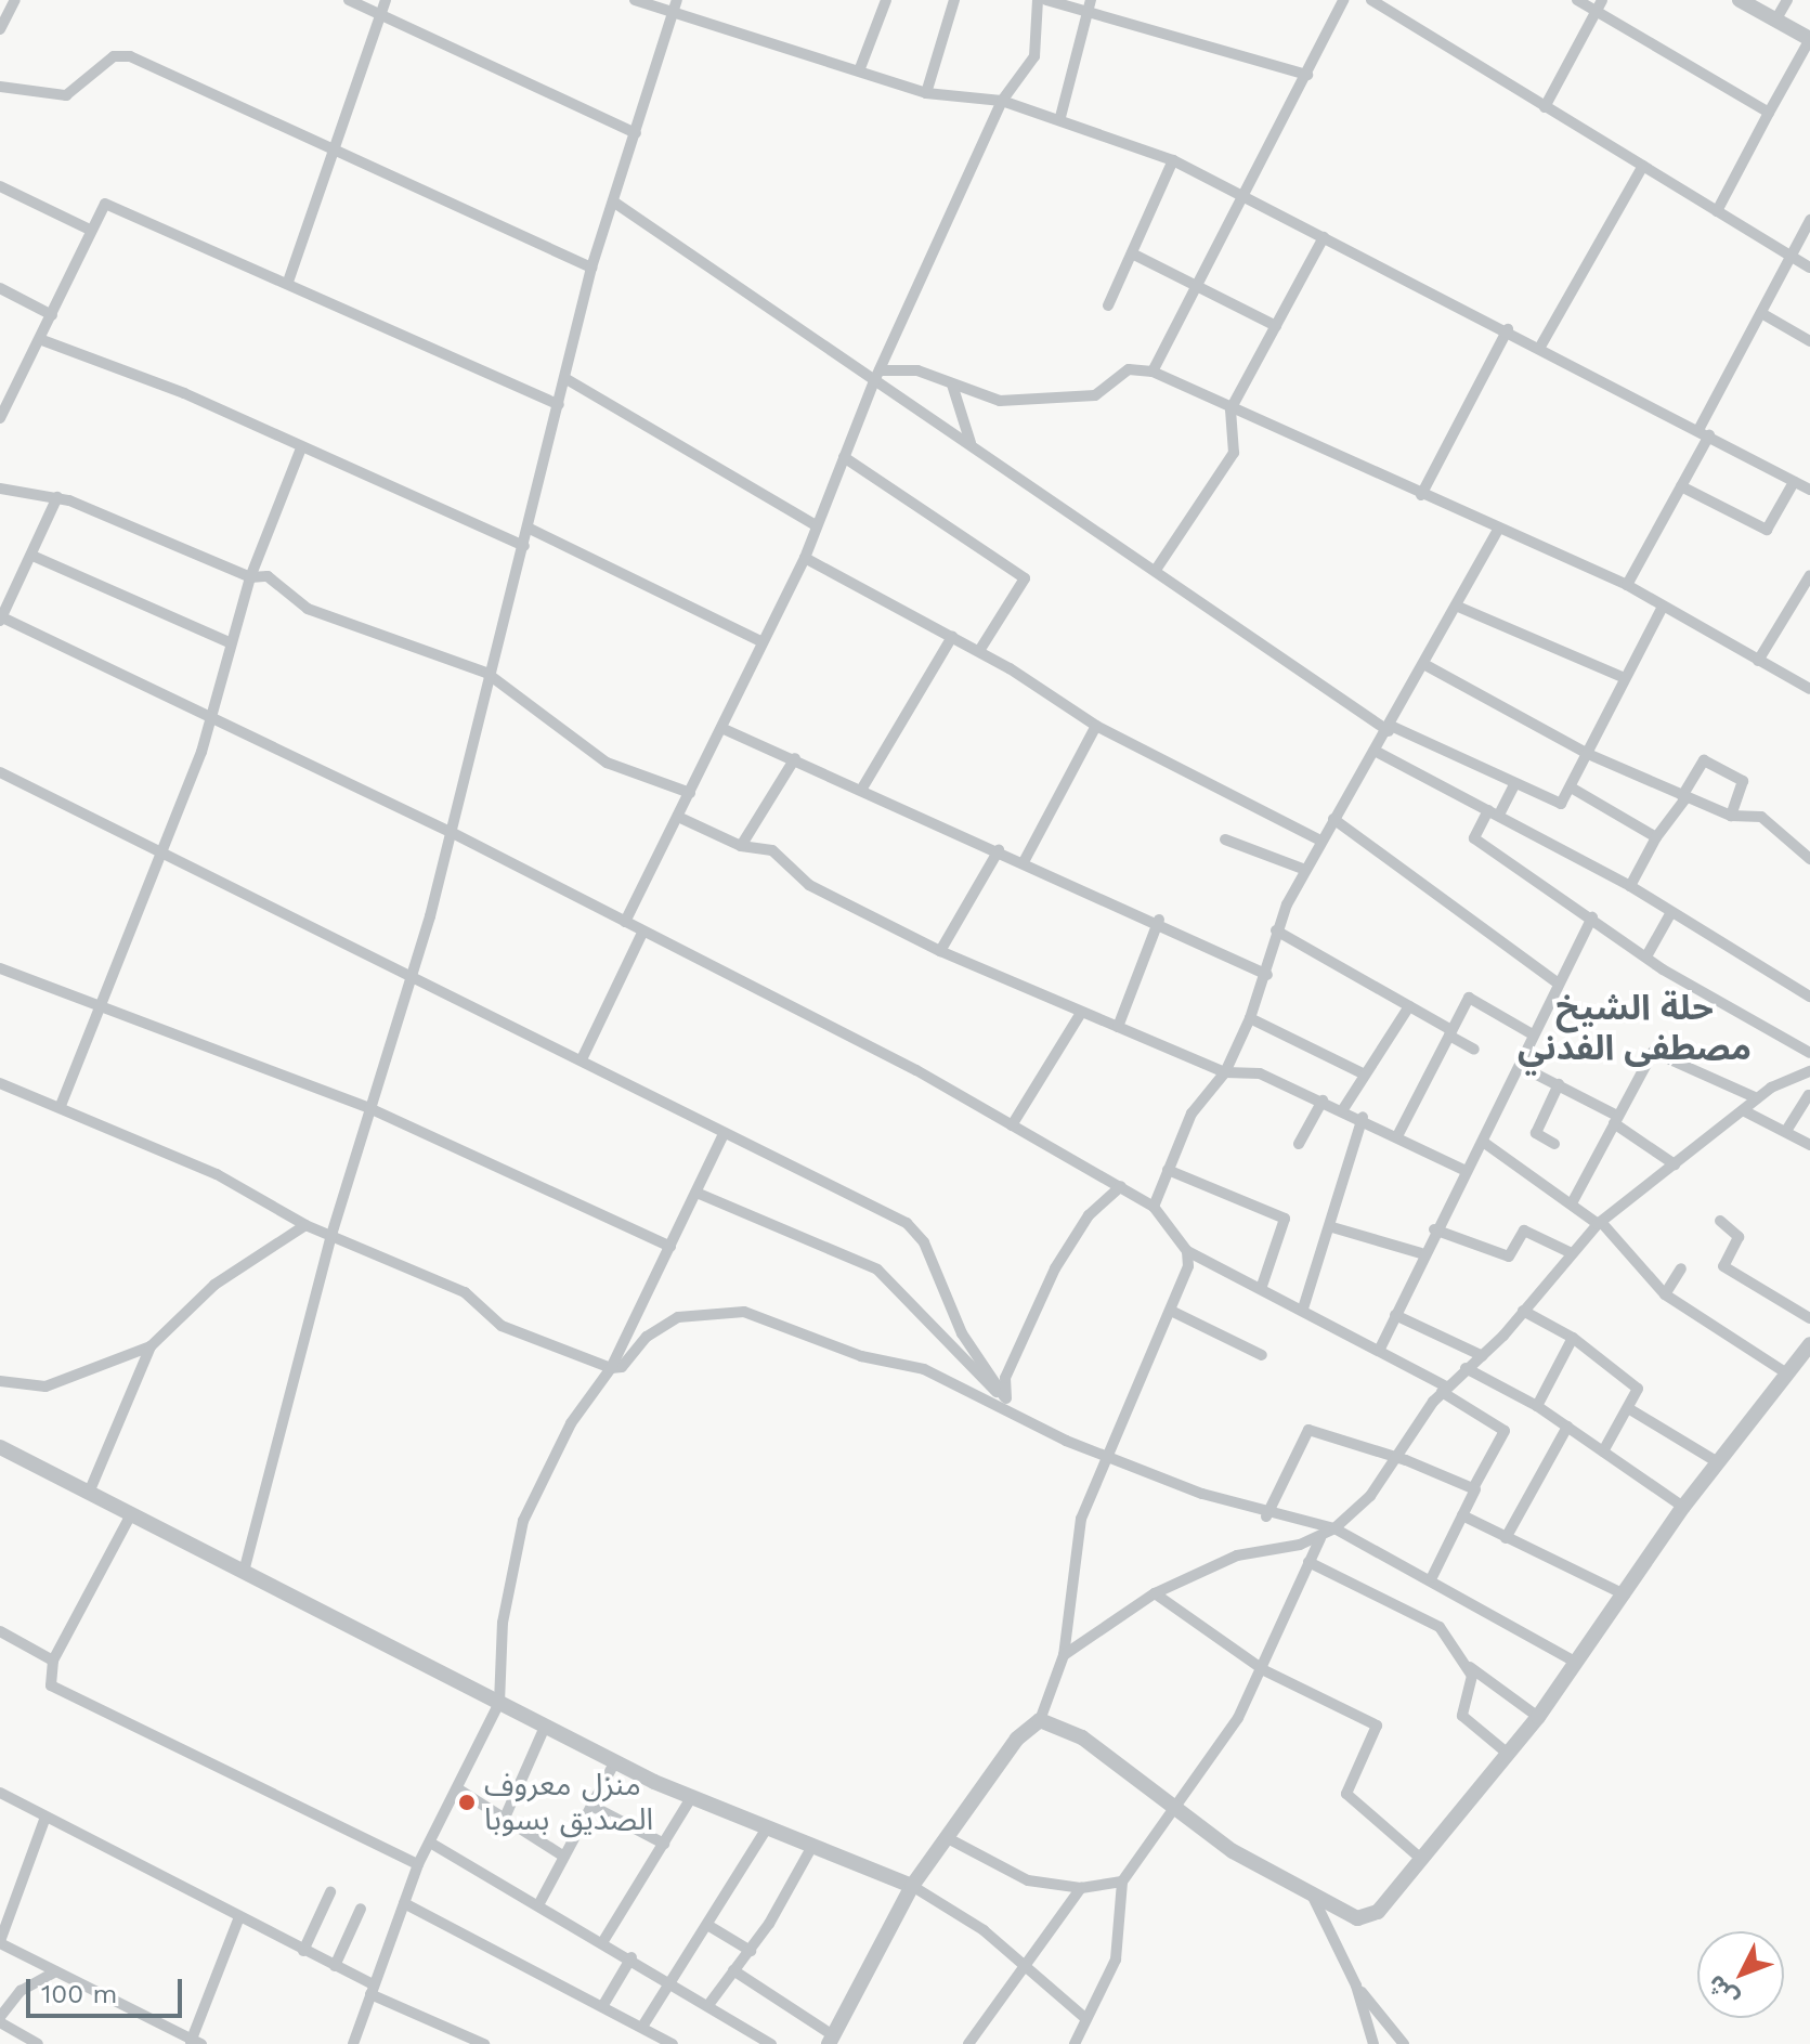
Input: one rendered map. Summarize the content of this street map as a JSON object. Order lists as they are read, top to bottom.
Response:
{
  "districts": ["حلة الشيخ مصطفى الفدني"],
  "places": ["منزل معروف الصديق بسوبا"],
  "scale_bar": "100 m",
  "north": "bottom left"
}
